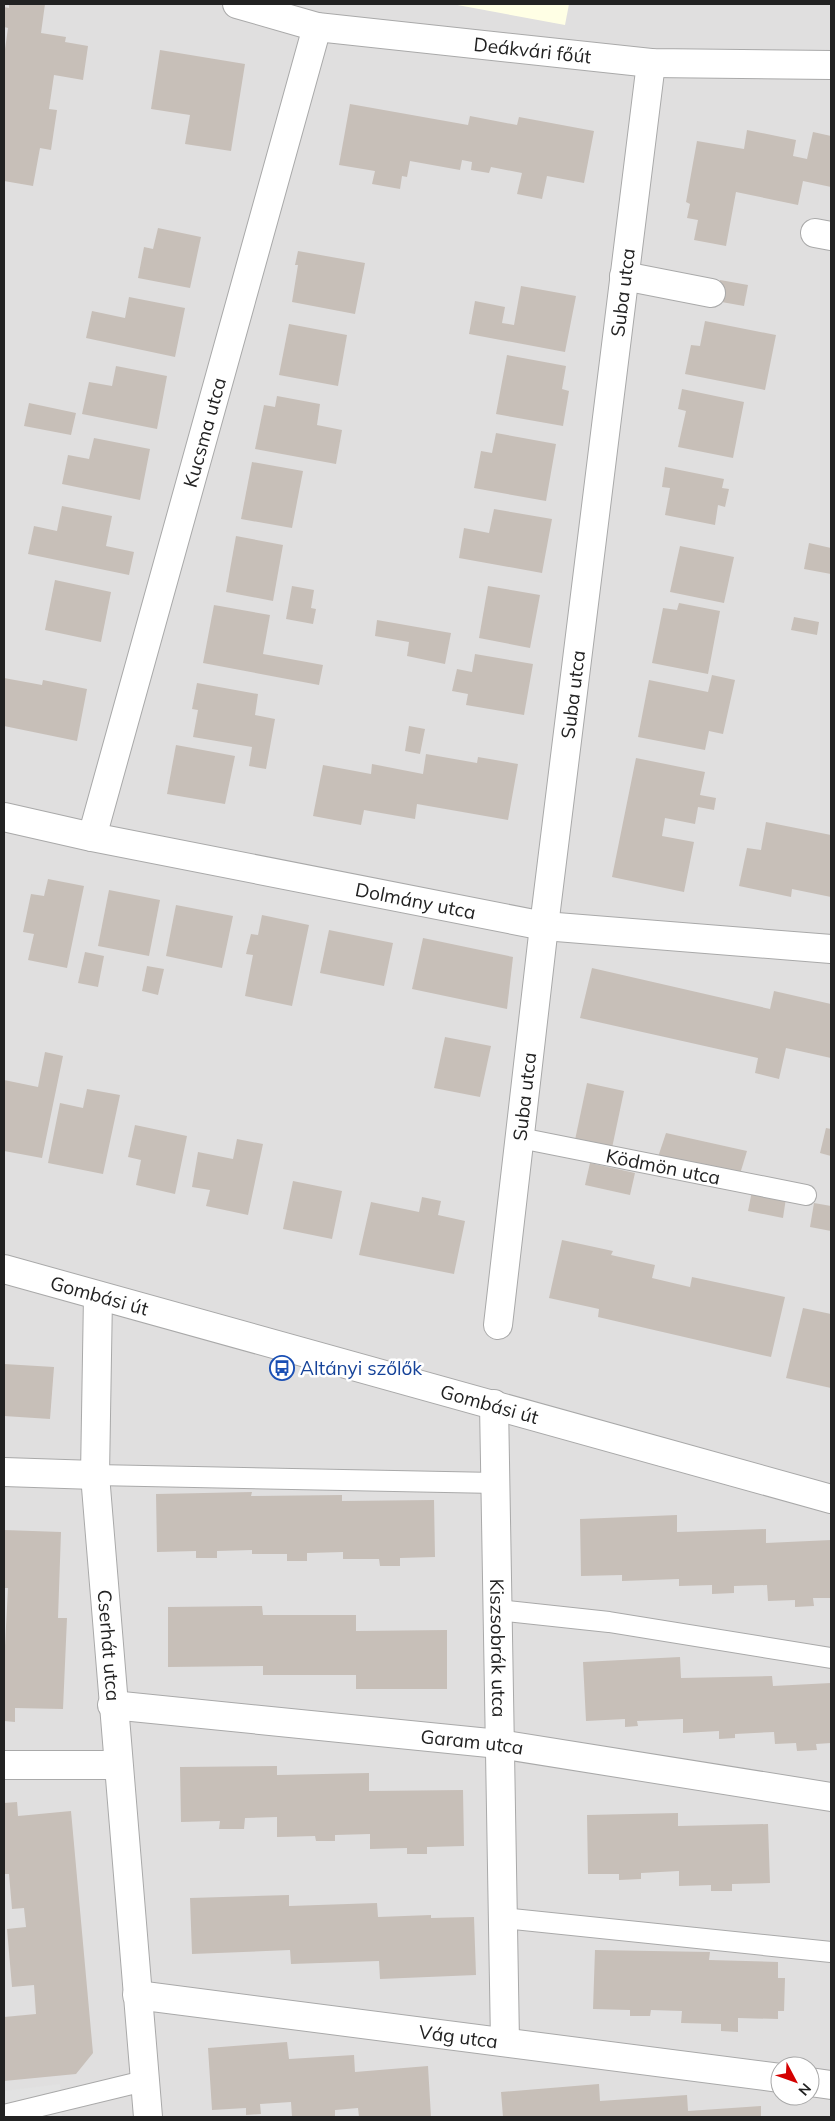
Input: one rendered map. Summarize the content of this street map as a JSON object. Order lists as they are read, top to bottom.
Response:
{
  "streets": {
    "street": [
      "Deákvári főút",
      "Suba utca",
      "Kucsma utca",
      "Dolmány utca",
      "Gombási út",
      "Cserhát utca",
      "Kiszsobrák utca",
      "Garam utca",
      "Vág utca"
    ],
    "lane": ["Ködmön utca"]
  },
  "crossings": [
    ["Deákvári főút", "Suba utca"],
    ["Deákvári főút", "Kucsma utca"],
    ["Suba utca", "Dolmány utca"],
    ["Suba utca", "Ködmön utca"],
    ["Kucsma utca", "Dolmány utca"],
    ["Gombási út", "Cserhát utca"],
    ["Gombási út", "Kiszsobrák utca"],
    ["Cserhát utca", "Garam utca"],
    ["Cserhát utca", "Vág utca"],
    ["Kiszsobrák utca", "Garam utca"],
    ["Kiszsobrák utca", "Vág utca"]
  ],
  "places": {
    "bus stop": ["Altányi szőlők"]
  },
  "north": "bottom right"
}
